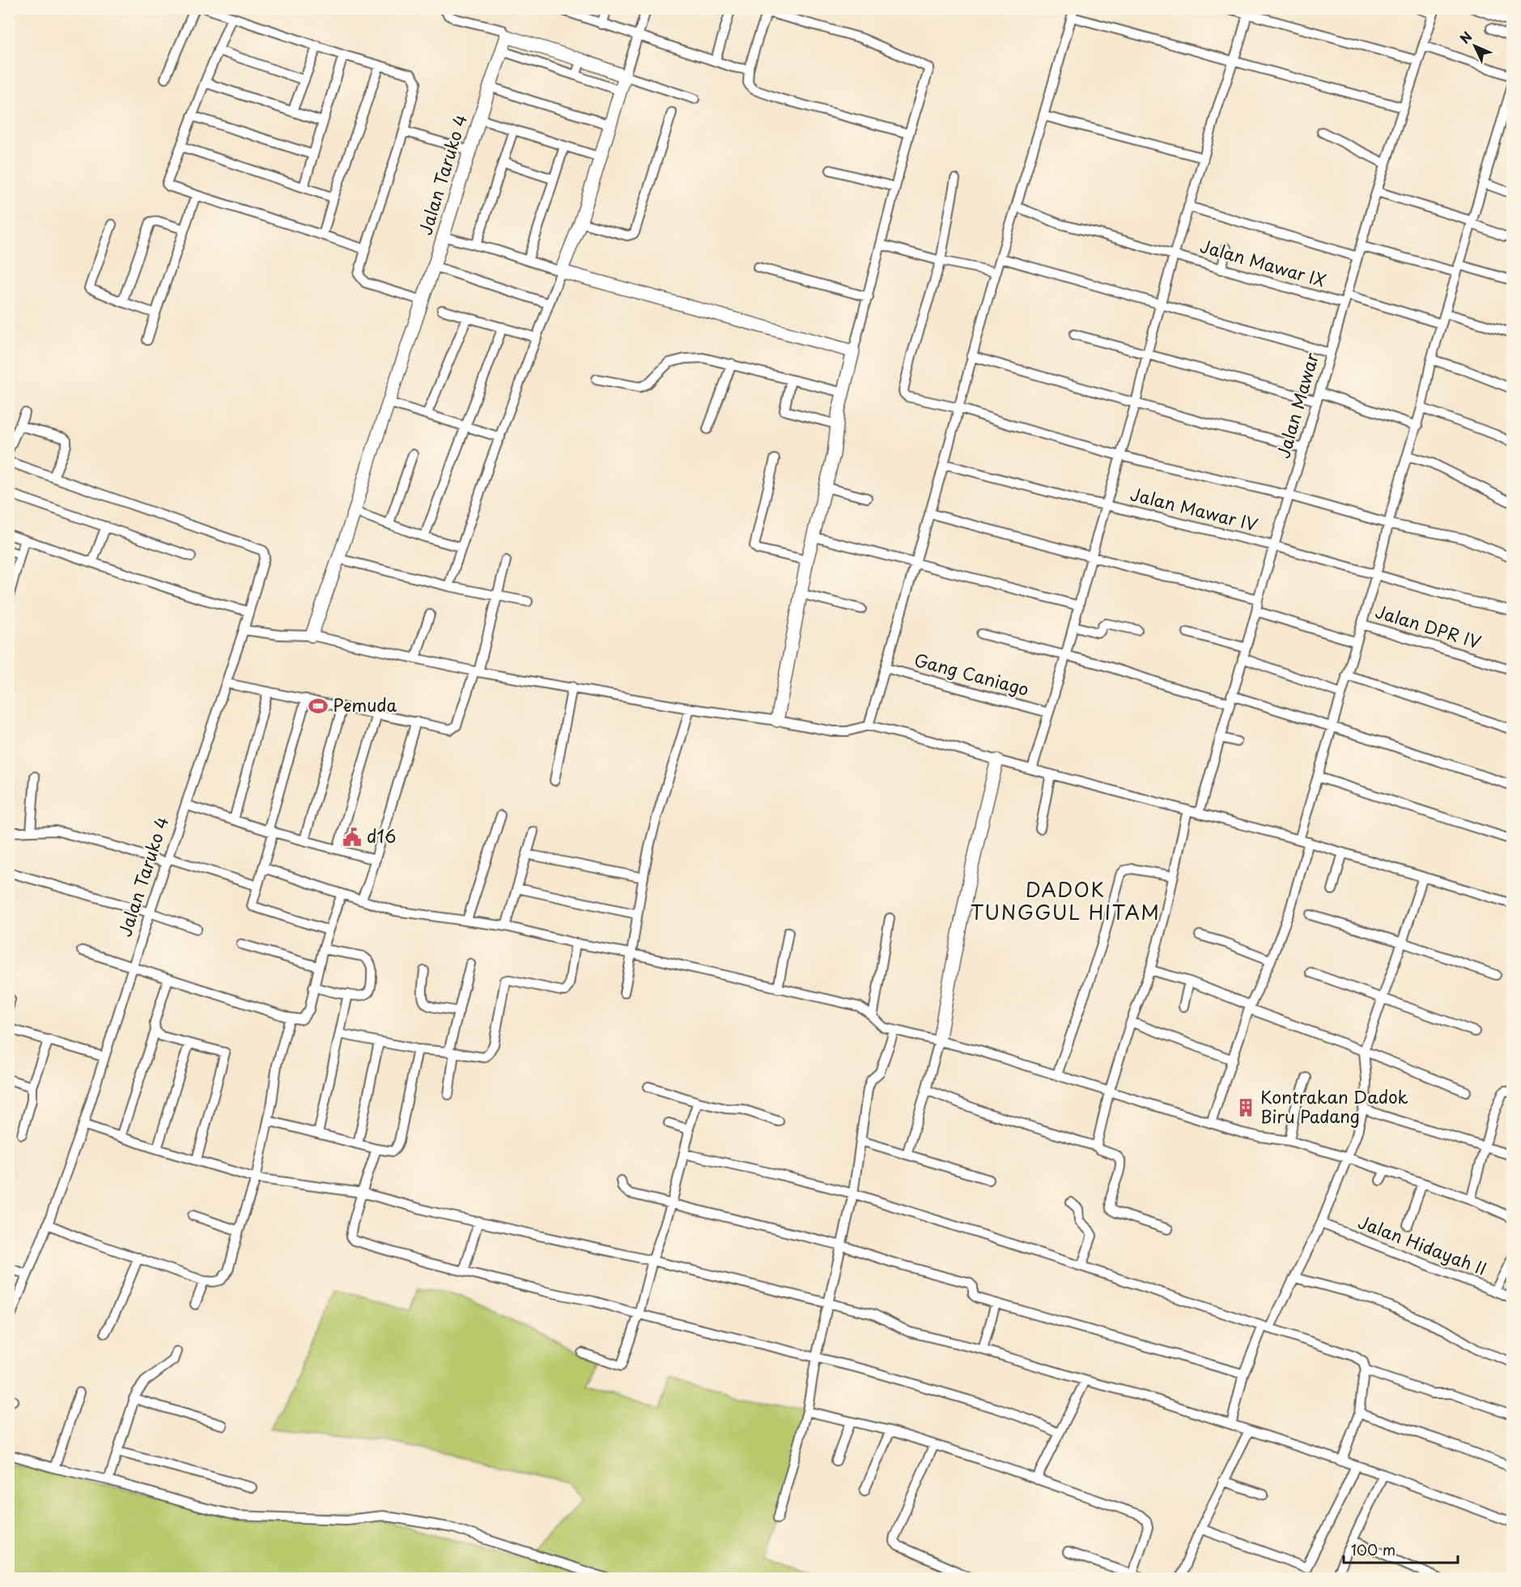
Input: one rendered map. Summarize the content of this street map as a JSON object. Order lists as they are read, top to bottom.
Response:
{
  "streets": {
    "street": [
      "Jalan Taruko 4",
      "Jalan Mawar IX",
      "Jalan Mawar",
      "Jalan Mawar IV",
      "Jalan DPR IV",
      "Gang Caniago",
      "Jalan Hidayah II"
    ]
  },
  "crossings": [
    ["Jalan Mawar IX", "Jalan Mawar"],
    ["Jalan Mawar", "Jalan Mawar IV"]
  ],
  "districts": ["DADOK TUNGGUL HITAM"],
  "places": {
    "sports": ["Pemuda"],
    "public building": ["d16"],
    "building": ["Kontrakan Dadok Biru Padang"]
  },
  "scale_bar": "100 m",
  "north": "top left"
}
